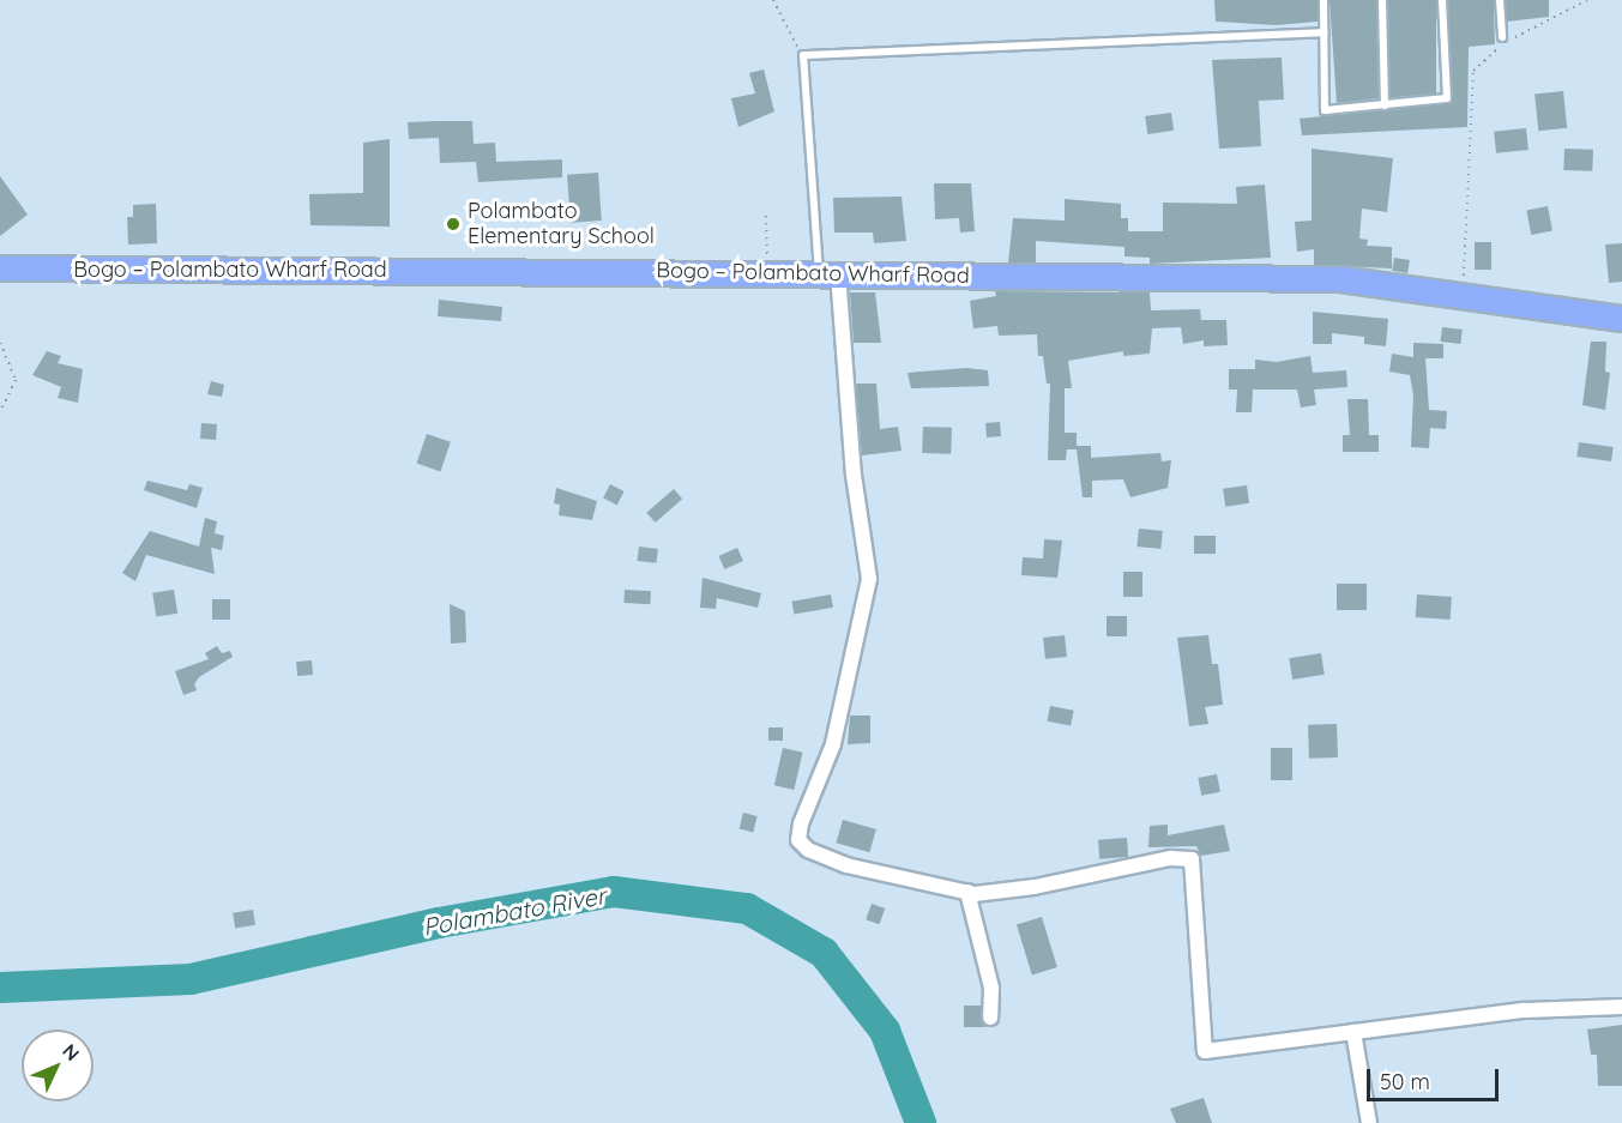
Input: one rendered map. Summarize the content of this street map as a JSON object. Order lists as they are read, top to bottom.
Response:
{
  "streets": {
    "highway": ["Bogo – Polambato Wharf Road"]
  },
  "water": ["Polambato River"],
  "places": ["Polambato Elementary School"],
  "scale_bar": "50 m",
  "north": "top right"
}
